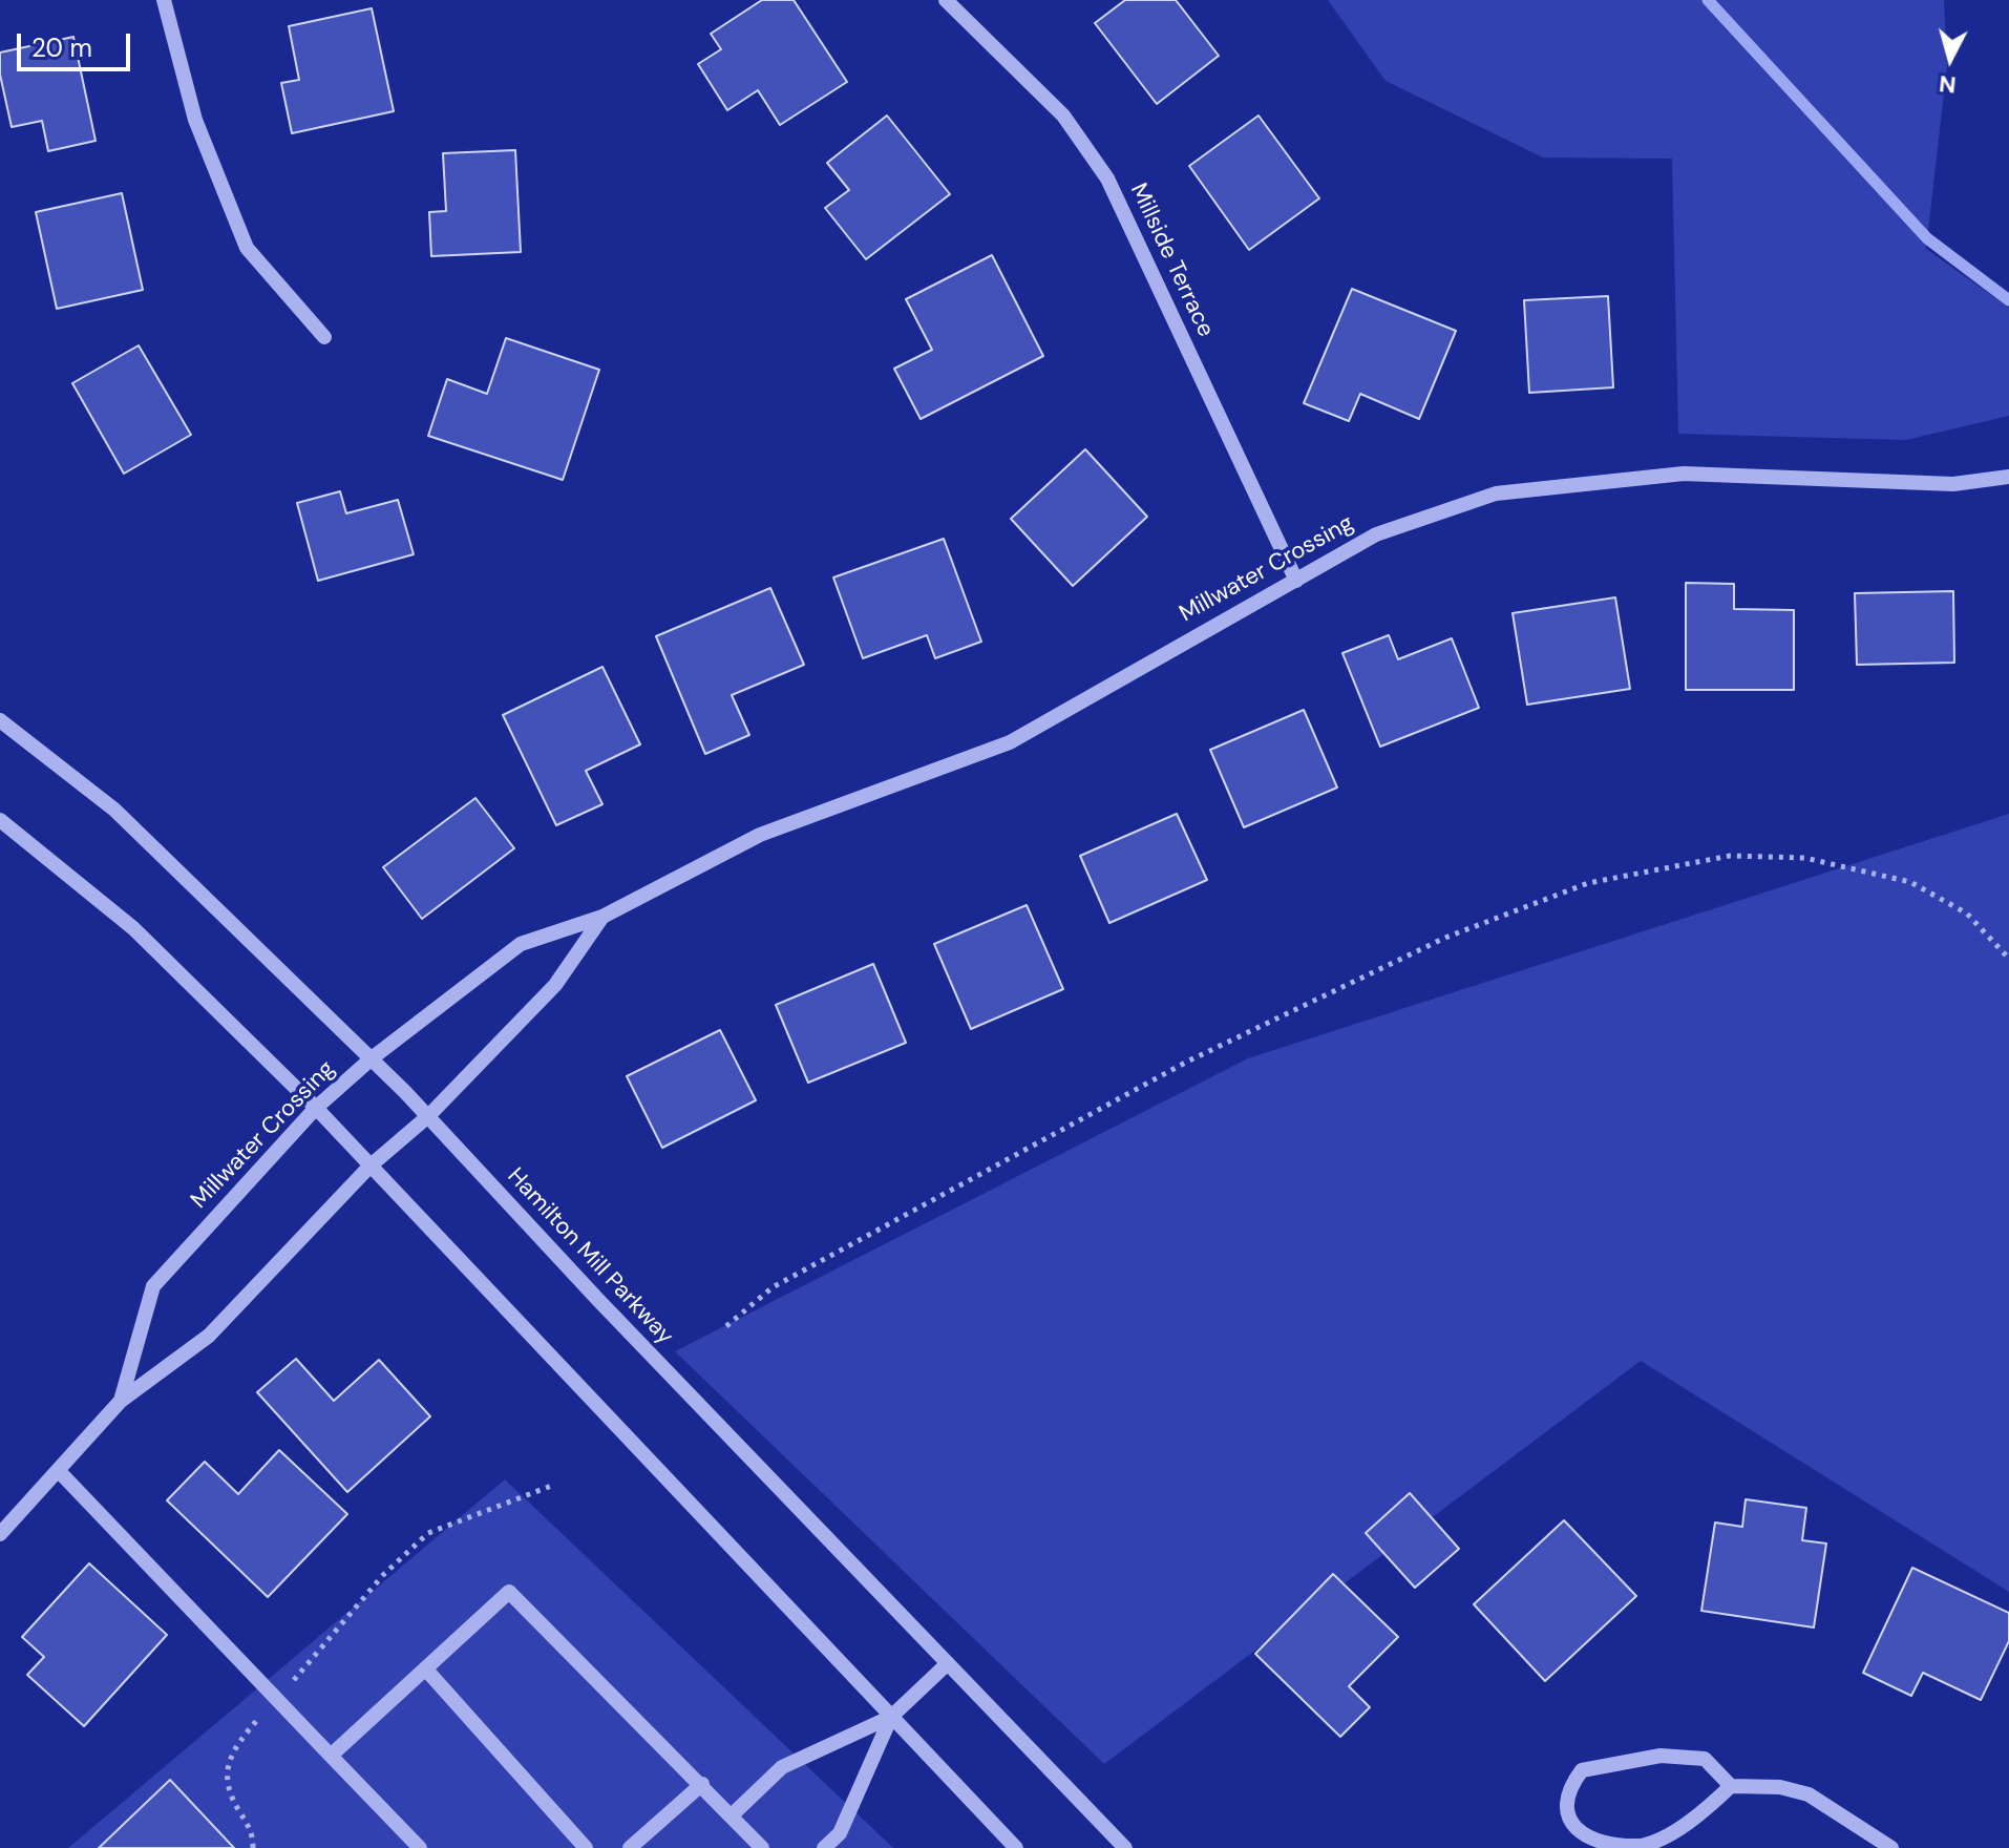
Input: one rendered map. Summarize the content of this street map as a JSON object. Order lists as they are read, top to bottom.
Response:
{
  "streets": {
    "street": ["Millside Terrace", "Millwater Crossing", "Hamilton Mill Parkway"]
  },
  "crossings": [
    ["Millside Terrace", "Millwater Crossing"],
    ["Millwater Crossing", "Hamilton Mill Parkway"]
  ],
  "scale_bar": "20 m",
  "north": "bottom"
}
